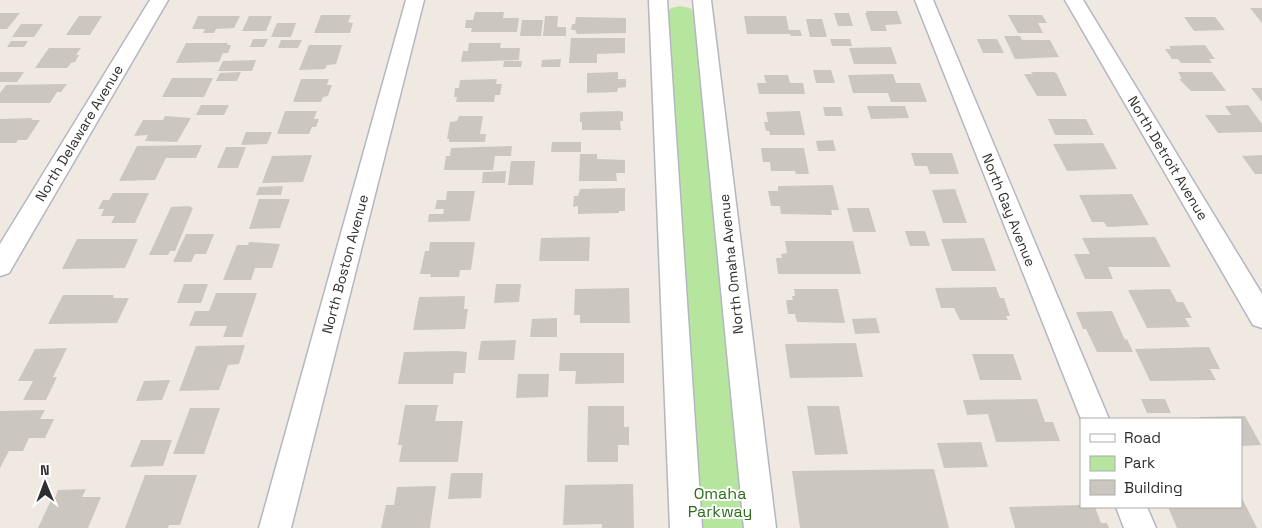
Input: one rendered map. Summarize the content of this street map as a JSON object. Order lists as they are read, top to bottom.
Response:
{
  "streets": {
    "street": [
      "North Delaware Avenue",
      "North Detroit Avenue",
      "North Gay Avenue",
      "North Boston Avenue",
      "North Omaha Avenue"
    ]
  },
  "parks": ["Omaha Parkway"],
  "legend": ["Road", "Park", "Building"],
  "north": "top"
}
